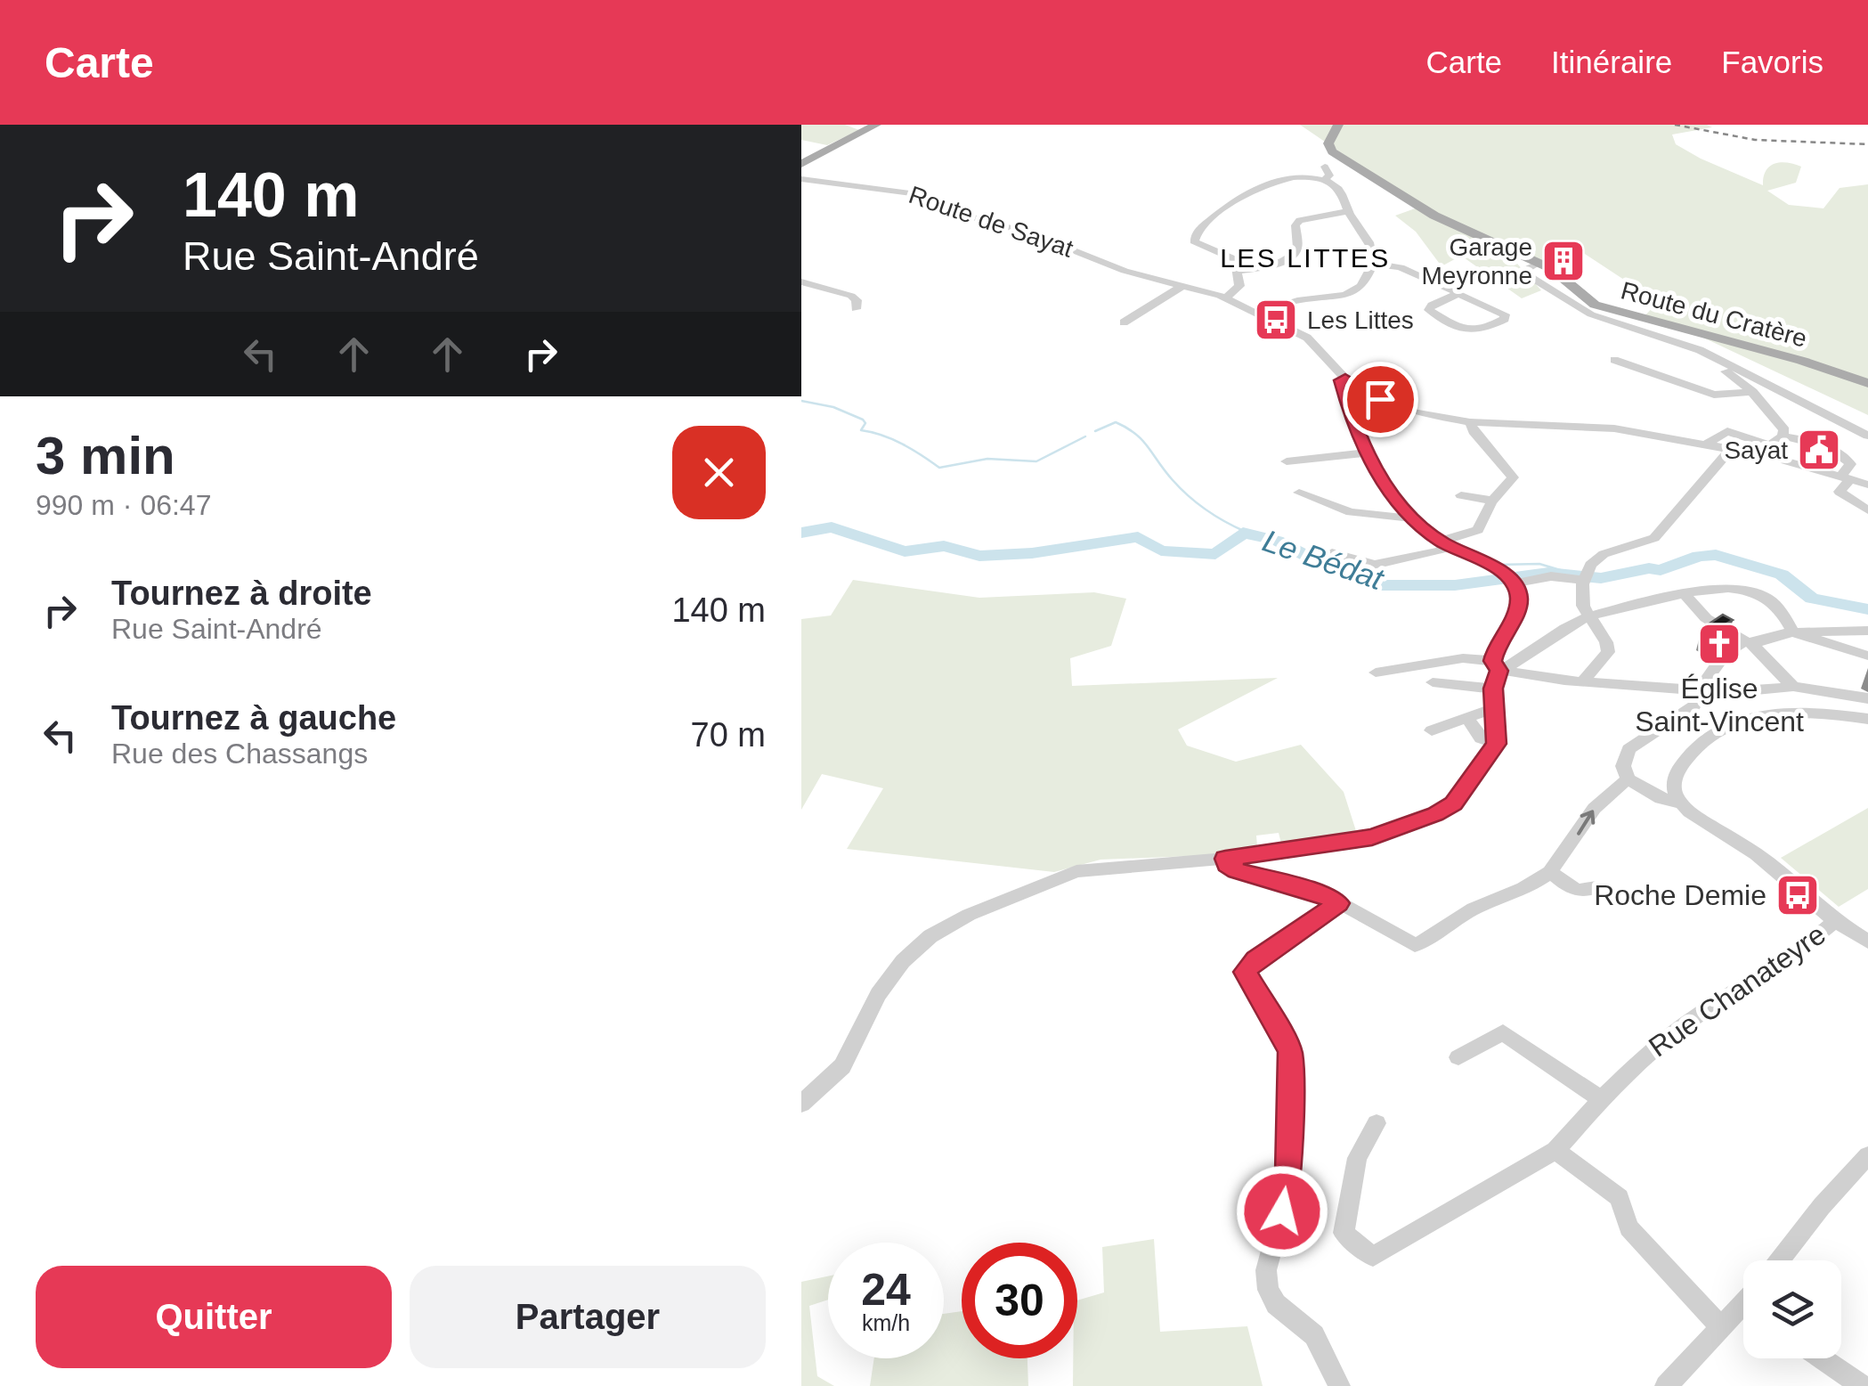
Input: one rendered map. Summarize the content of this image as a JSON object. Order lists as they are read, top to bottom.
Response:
{
  "streets": {
    "main road": ["Route du Cratère"],
    "street": ["Route de Sayat", "Rue Chanateyre"]
  },
  "districts": ["LES LITTES"],
  "water": ["Le Bédat"],
  "places": {
    "building": ["Garage Meyronne"],
    "bus stop": ["Les Littes", "Roche Demie"],
    "public building": ["Sayat"],
    "church": ["Église Saint-Vincent"]
  },
  "page": {
    "header": "Carte",
    "nav": ["Carte", "Itinéraire", "Favoris"],
    "turn": ["140 m", "Rue Saint-André"],
    "heading": ["3 min", "990 m · 06:47"],
    "list": [
      {
        "name": "Tournez à droite",
        "note": "Rue Saint-André",
        "value": "140 m"
      },
      {
        "name": "Tournez à gauche",
        "note": "Rue des Chassangs",
        "value": "70 m"
      }
    ],
    "speed": "24 km/h",
    "limit": "30",
    "buttons": ["Quitter", "Partager"]
  }
}
